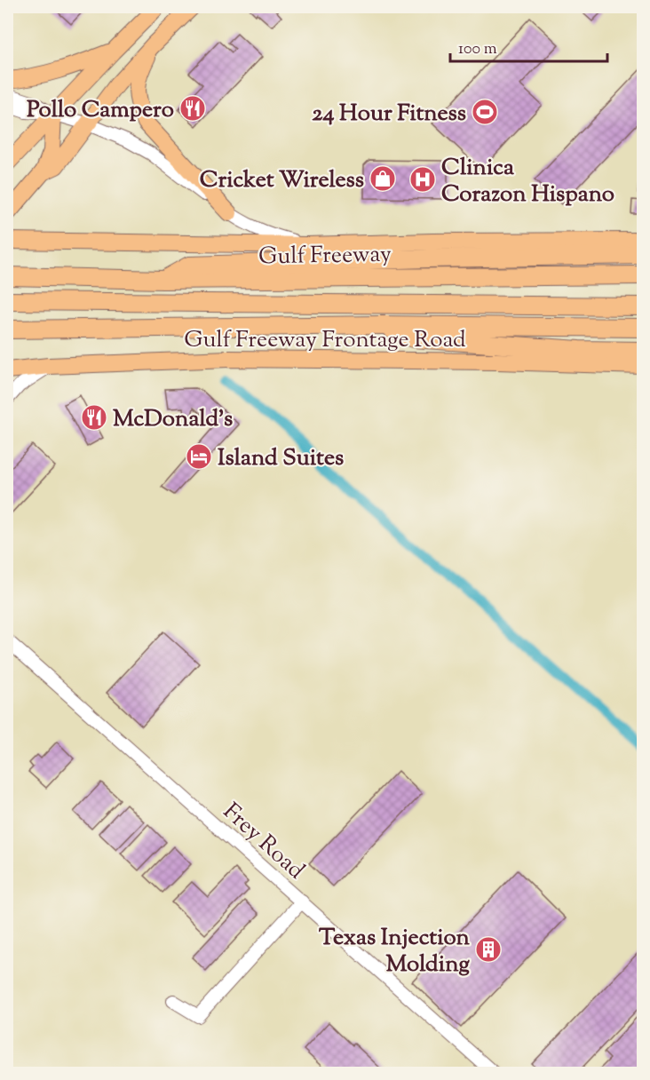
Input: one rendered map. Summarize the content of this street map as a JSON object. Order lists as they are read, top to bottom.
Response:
{
  "streets": {
    "highway": ["Gulf Freeway"],
    "main road": ["Gulf Freeway Frontage Road"],
    "street": ["Frey Road"]
  },
  "places": {
    "restaurant": ["Pollo Campero", "McDonald's"],
    "sports": ["24 Hour Fitness"],
    "shop": ["Cricket Wireless"],
    "hospital": ["Clinica Corazon Hispano"],
    "hotel": ["Island Suites"],
    "building": ["Texas Injection Molding"]
  },
  "scale_bar": "100 m"
}
